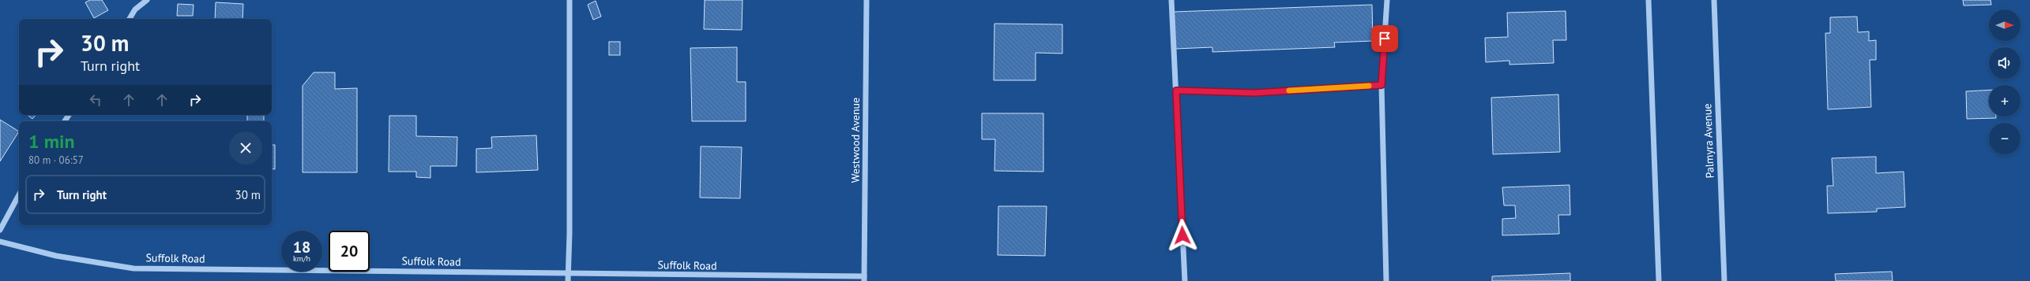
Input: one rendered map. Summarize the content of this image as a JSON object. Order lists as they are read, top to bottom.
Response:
{
  "streets": {
    "street": ["Westwood Avenue", "Palmyra Avenue", "Suffolk Road"]
  },
  "crossings": [
    ["Westwood Avenue", "Suffolk Road"]
  ],
  "north": "right",
  "page": {
    "map_buttons": ["+", "−"],
    "turn": ["30 m", "Turn right"],
    "heading": ["1 min", "80 m · 06:57"],
    "list": [
      {
        "name": "Turn right",
        "value": "30 m"
      }
    ],
    "speed": "18 km/h",
    "limit": "20"
  }
}
